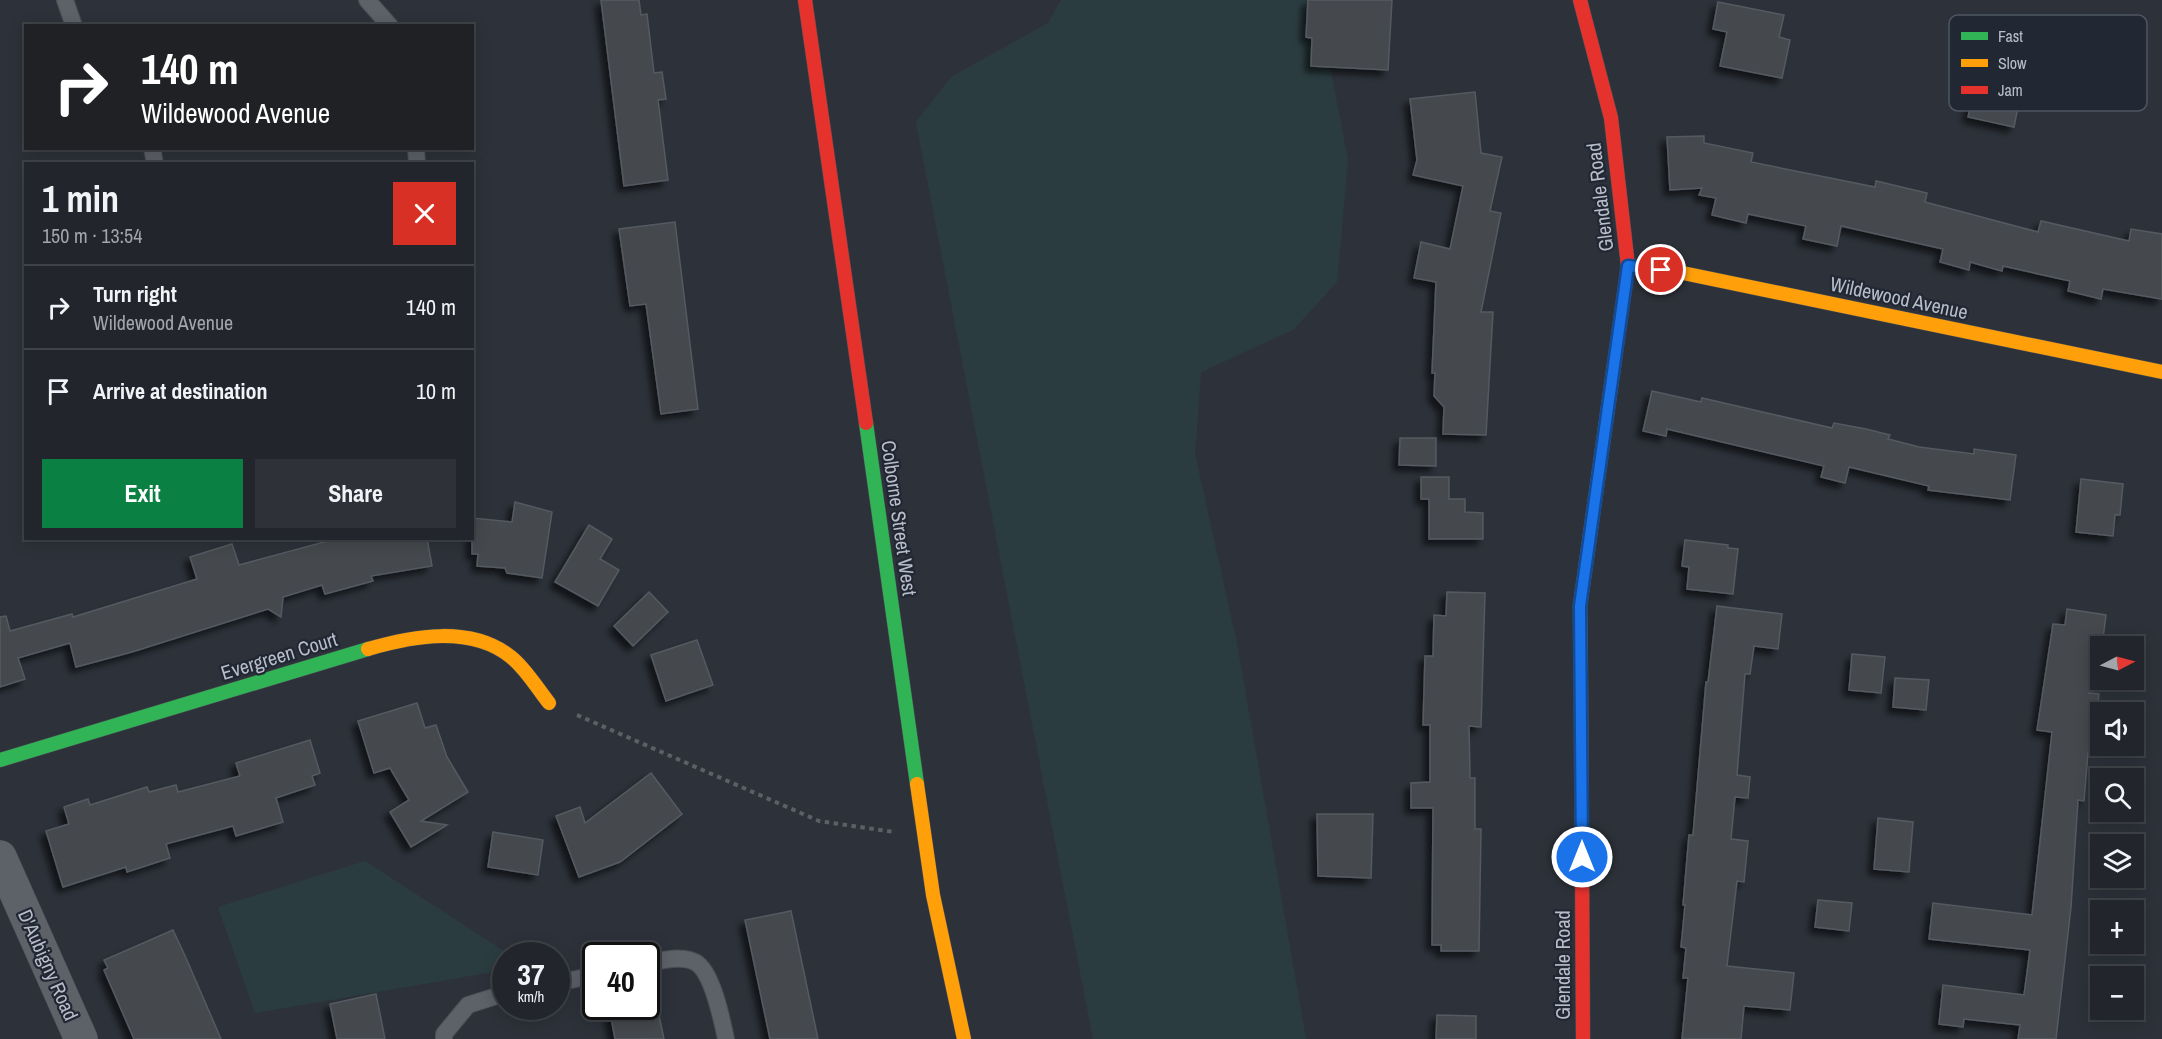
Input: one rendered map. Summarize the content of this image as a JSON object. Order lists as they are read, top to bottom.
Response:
{
  "streets": {
    "street": [
      "Glendale Road",
      "Wildewood Avenue",
      "Colborne Street West",
      "Evergreen Court",
      "D'Aubigny Road"
    ]
  },
  "crossings": [
    ["Glendale Road", "Wildewood Avenue"]
  ],
  "legend": ["Fast", "Slow", "Jam"],
  "north": "right",
  "page": {
    "turn": ["140 m", "Wildewood Avenue"],
    "heading": ["1 min", "150 m · 13:54"],
    "list": [
      {
        "name": "Turn right",
        "note": "Wildewood Avenue",
        "value": "140 m"
      },
      {
        "name": "Arrive at destination",
        "value": "10 m"
      }
    ],
    "buttons": ["Exit", "Share"],
    "map_buttons": ["+", "−"],
    "speed": "37 km/h",
    "limit": "40"
  }
}
